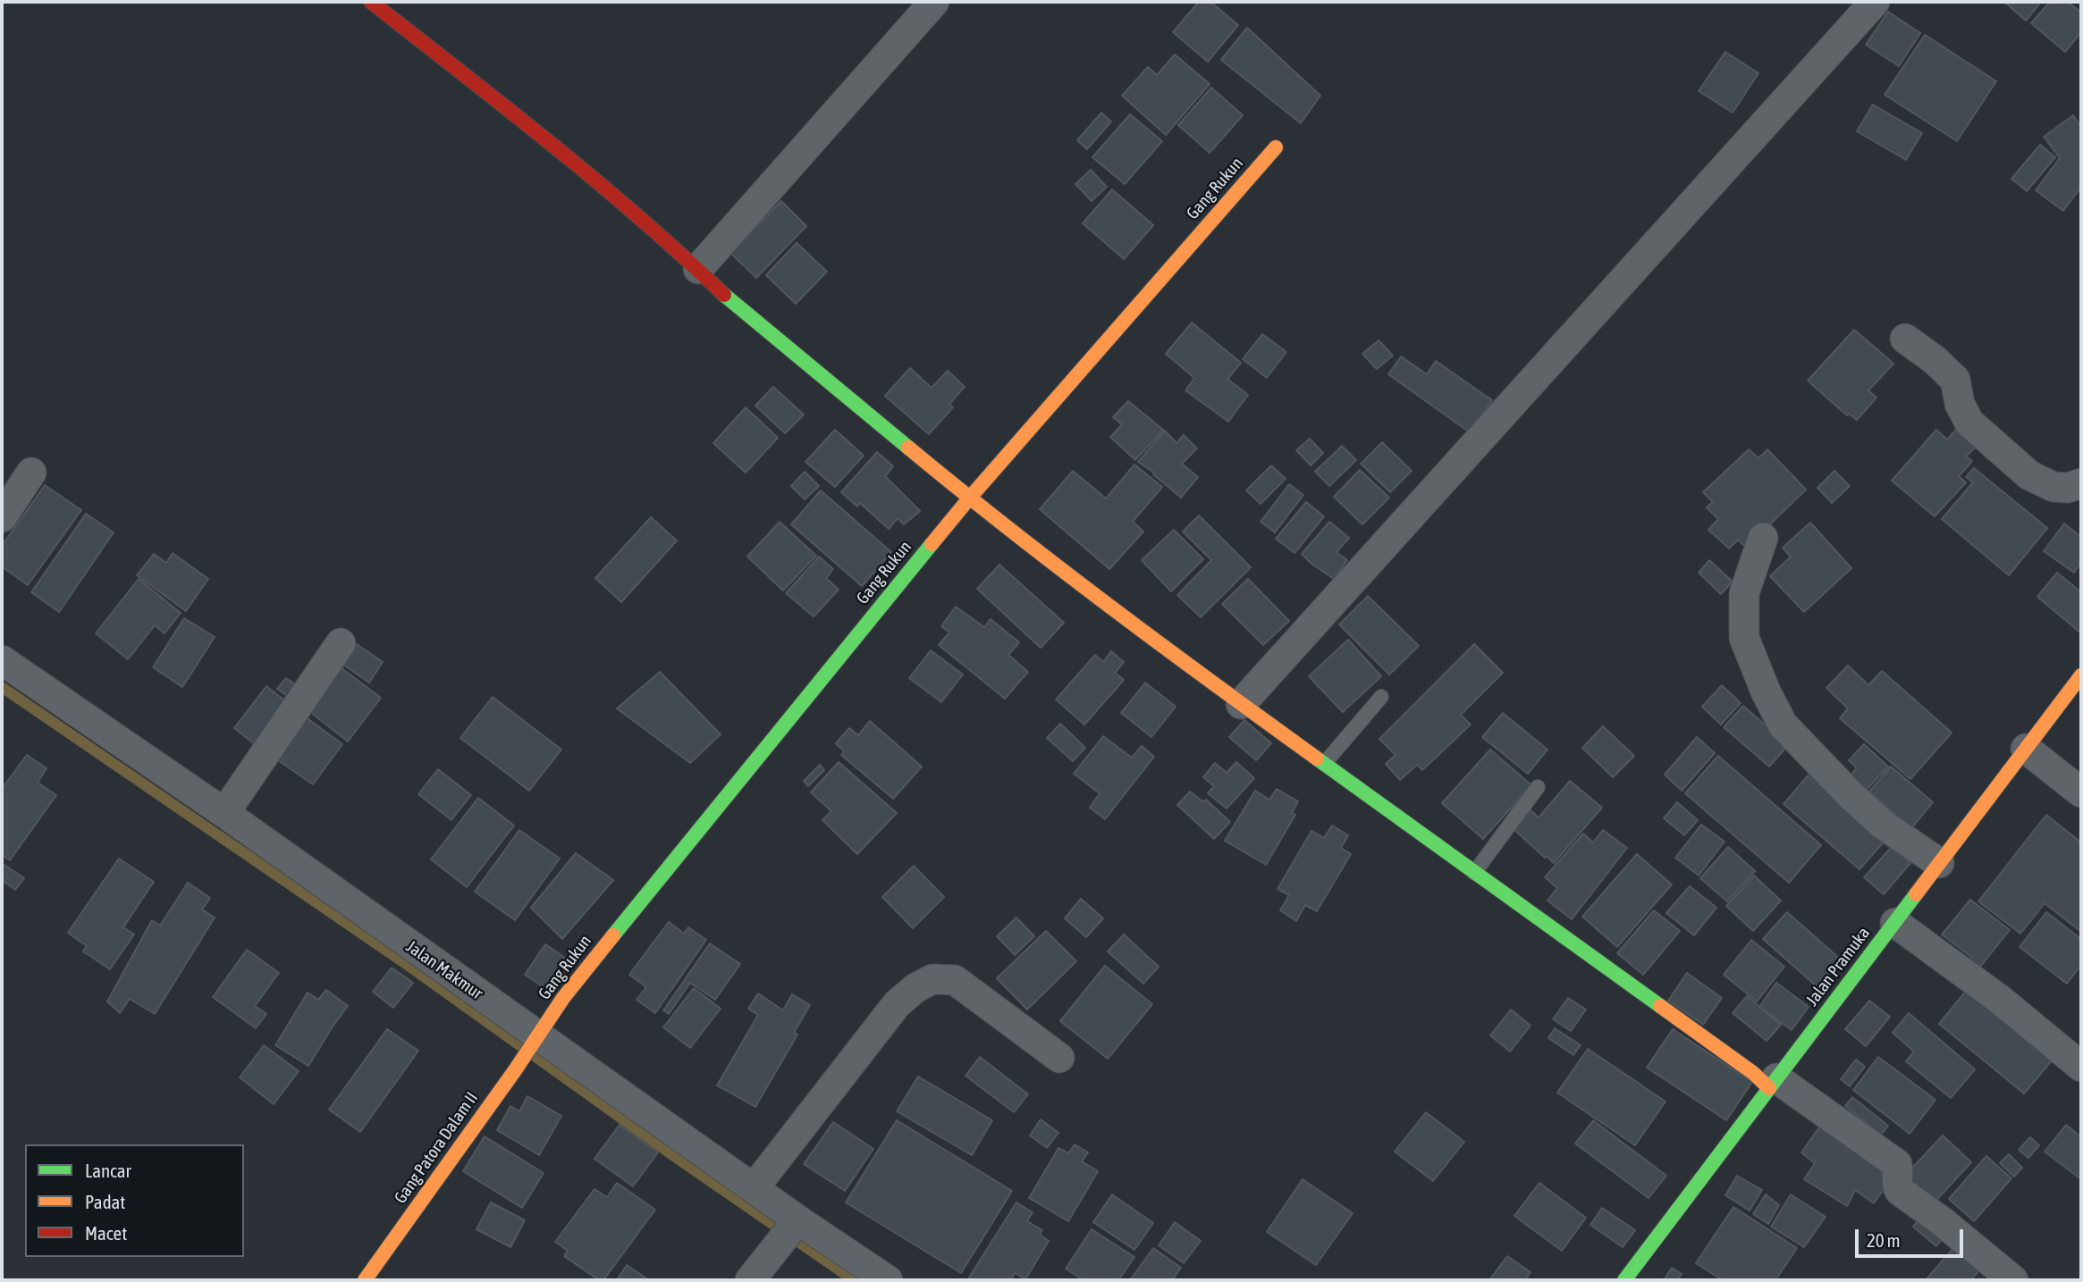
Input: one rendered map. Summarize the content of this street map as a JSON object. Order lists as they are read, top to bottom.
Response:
{
  "streets": {
    "street": [
      "Gang Rukun",
      "Jalan Pramuka",
      "Jalan Makmur",
      "Gang Patora Dalam II"
    ]
  },
  "crossings": [
    ["Gang Rukun", "Jalan Makmur"],
    ["Gang Rukun", "Gang Patora Dalam II"],
    ["Jalan Makmur", "Gang Patora Dalam II"]
  ],
  "legend": ["Lancar", "Padat", "Macet"],
  "scale_bar": "20 m"
}
